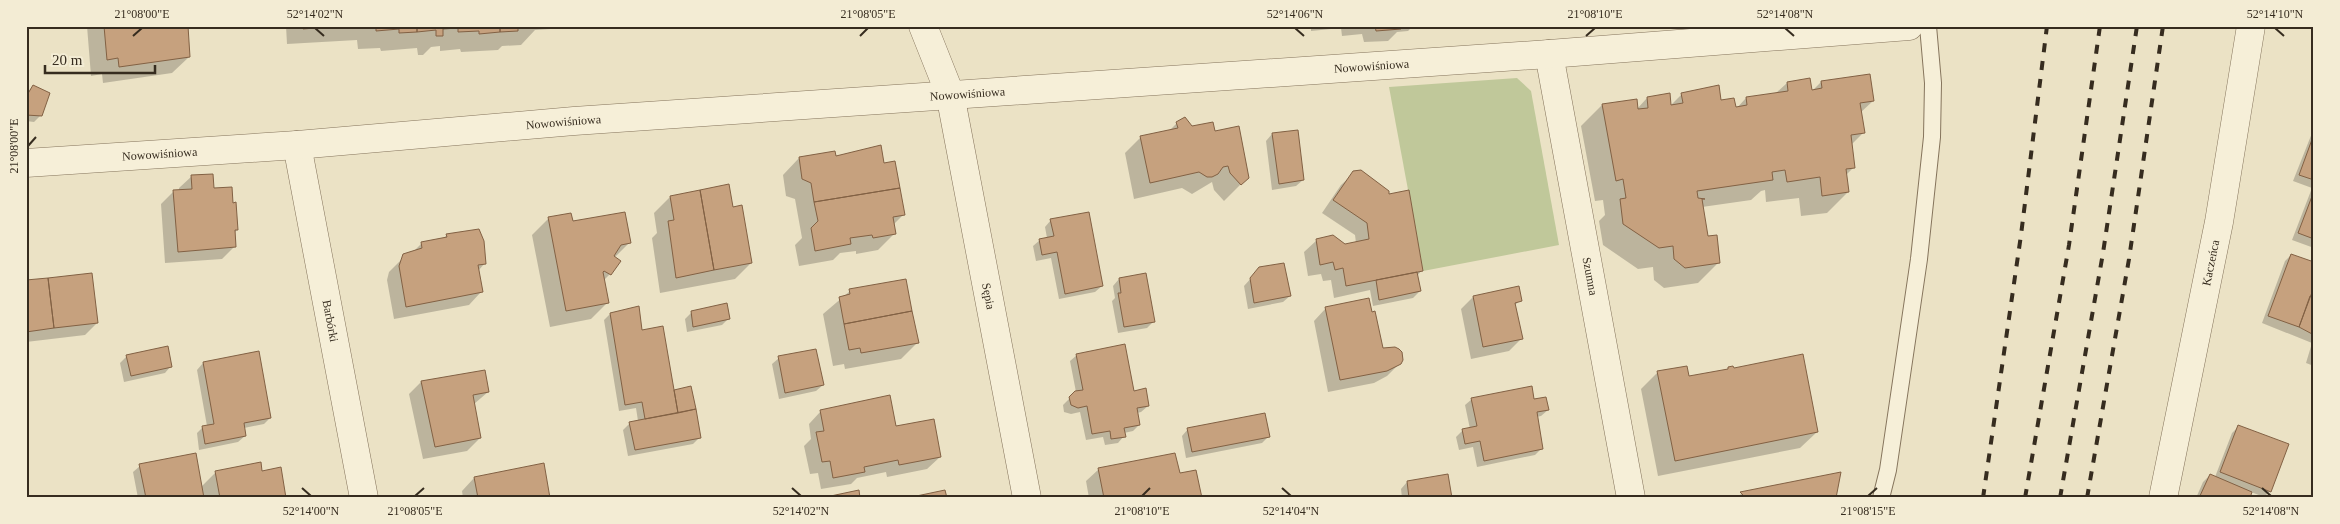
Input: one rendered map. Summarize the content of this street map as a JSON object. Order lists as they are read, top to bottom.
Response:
{
  "streets": {
    "street": [
      "Nowowiśniowa",
      "Kaczeńca",
      "Szumna",
      "Sępia",
      "Barbórki"
    ]
  },
  "crossings": [
    ["Nowowiśniowa", "Szumna"],
    ["Nowowiśniowa", "Sępia"],
    ["Nowowiśniowa", "Barbórki"]
  ],
  "scale_bar": "20 m",
  "coordinates": [
    "21°08'00\"E",
    "52°14'02\"N",
    "21°08'05\"E",
    "52°14'06\"N",
    "21°08'10\"E",
    "52°14'08\"N",
    "52°14'10\"N",
    "52°14'00\"N",
    "52°14'04\"N",
    "21°08'15\"E"
  ]
}
